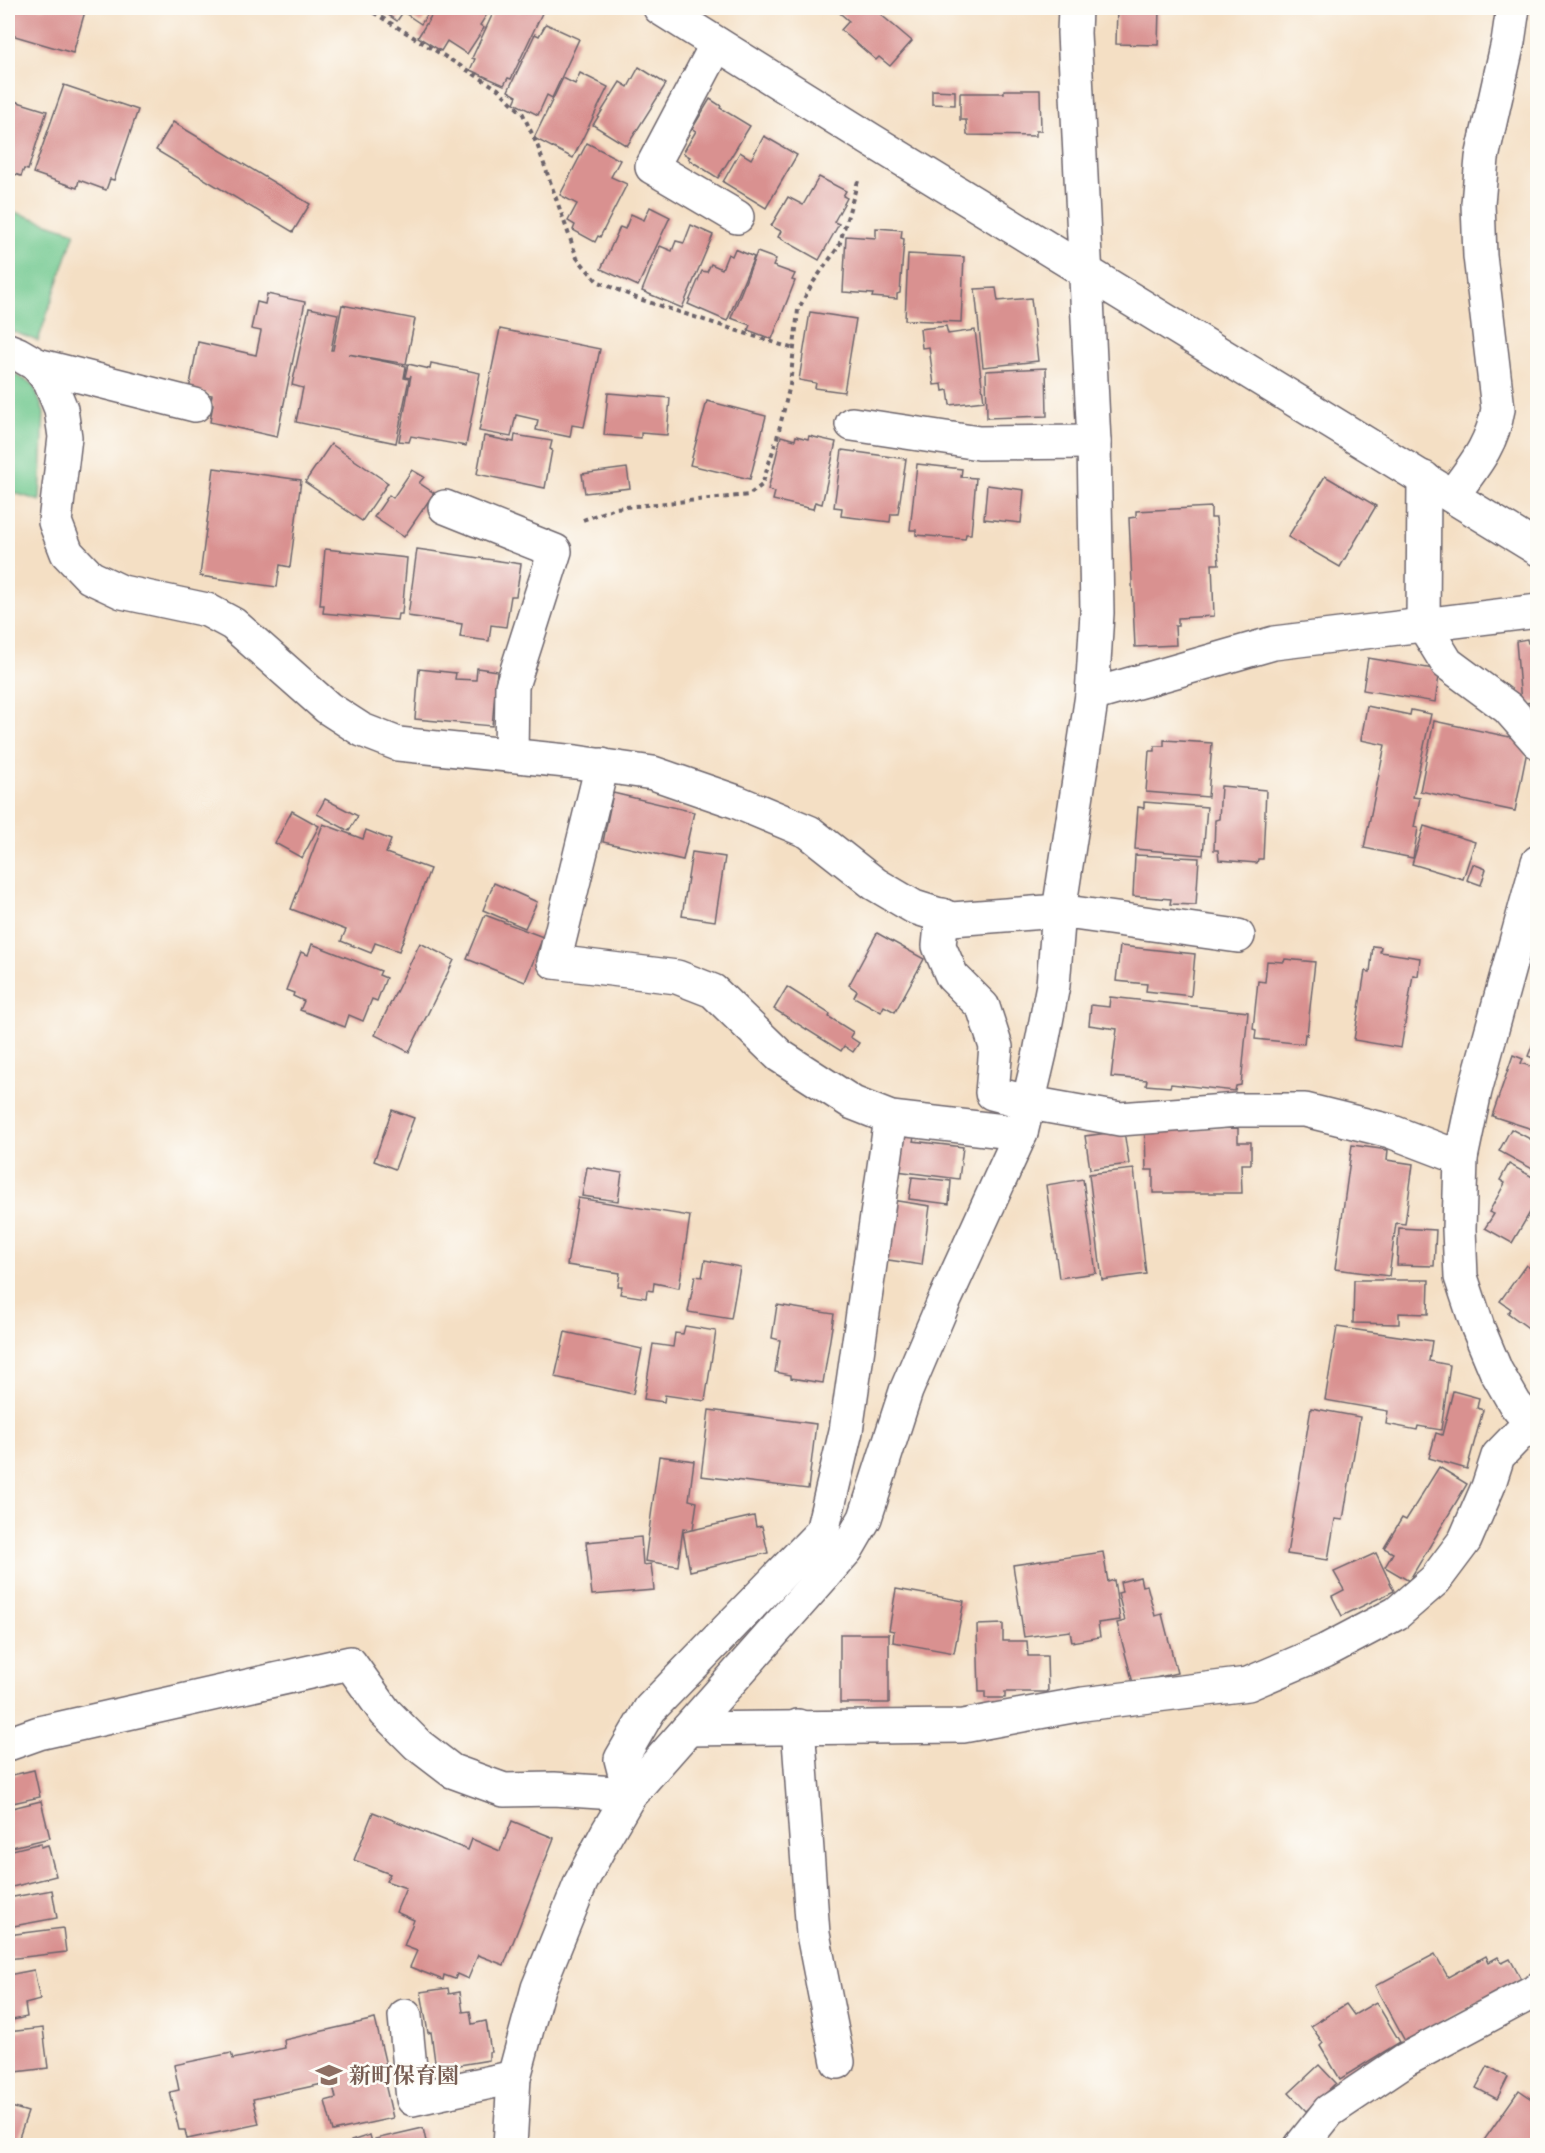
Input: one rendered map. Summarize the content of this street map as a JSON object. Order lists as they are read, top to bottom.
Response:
{
  "places": {
    "school or university": ["新町保育園"]
  }
}
